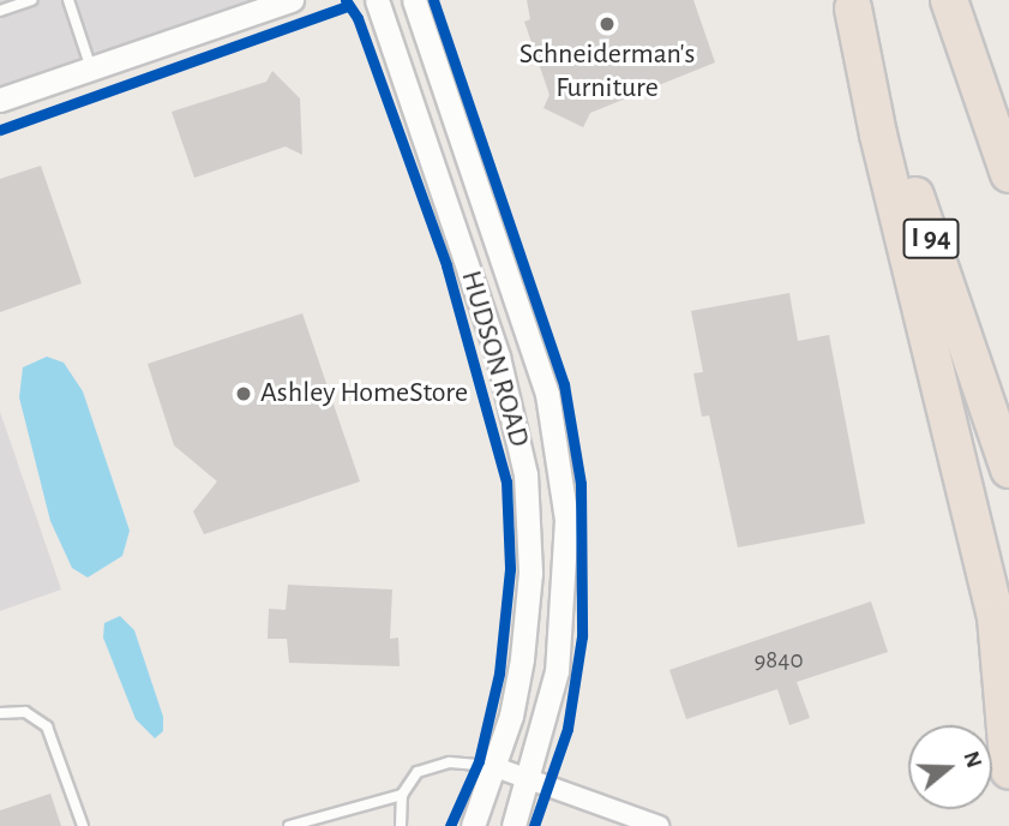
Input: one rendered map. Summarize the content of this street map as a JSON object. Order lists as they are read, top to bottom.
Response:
{
  "streets": {
    "highway": ["I 94"],
    "street": ["HUDSON ROAD"]
  },
  "places": ["Schneiderman's Furniture", "Ashley HomeStore"],
  "house_numbers": ["9840"],
  "north": "right"
}
